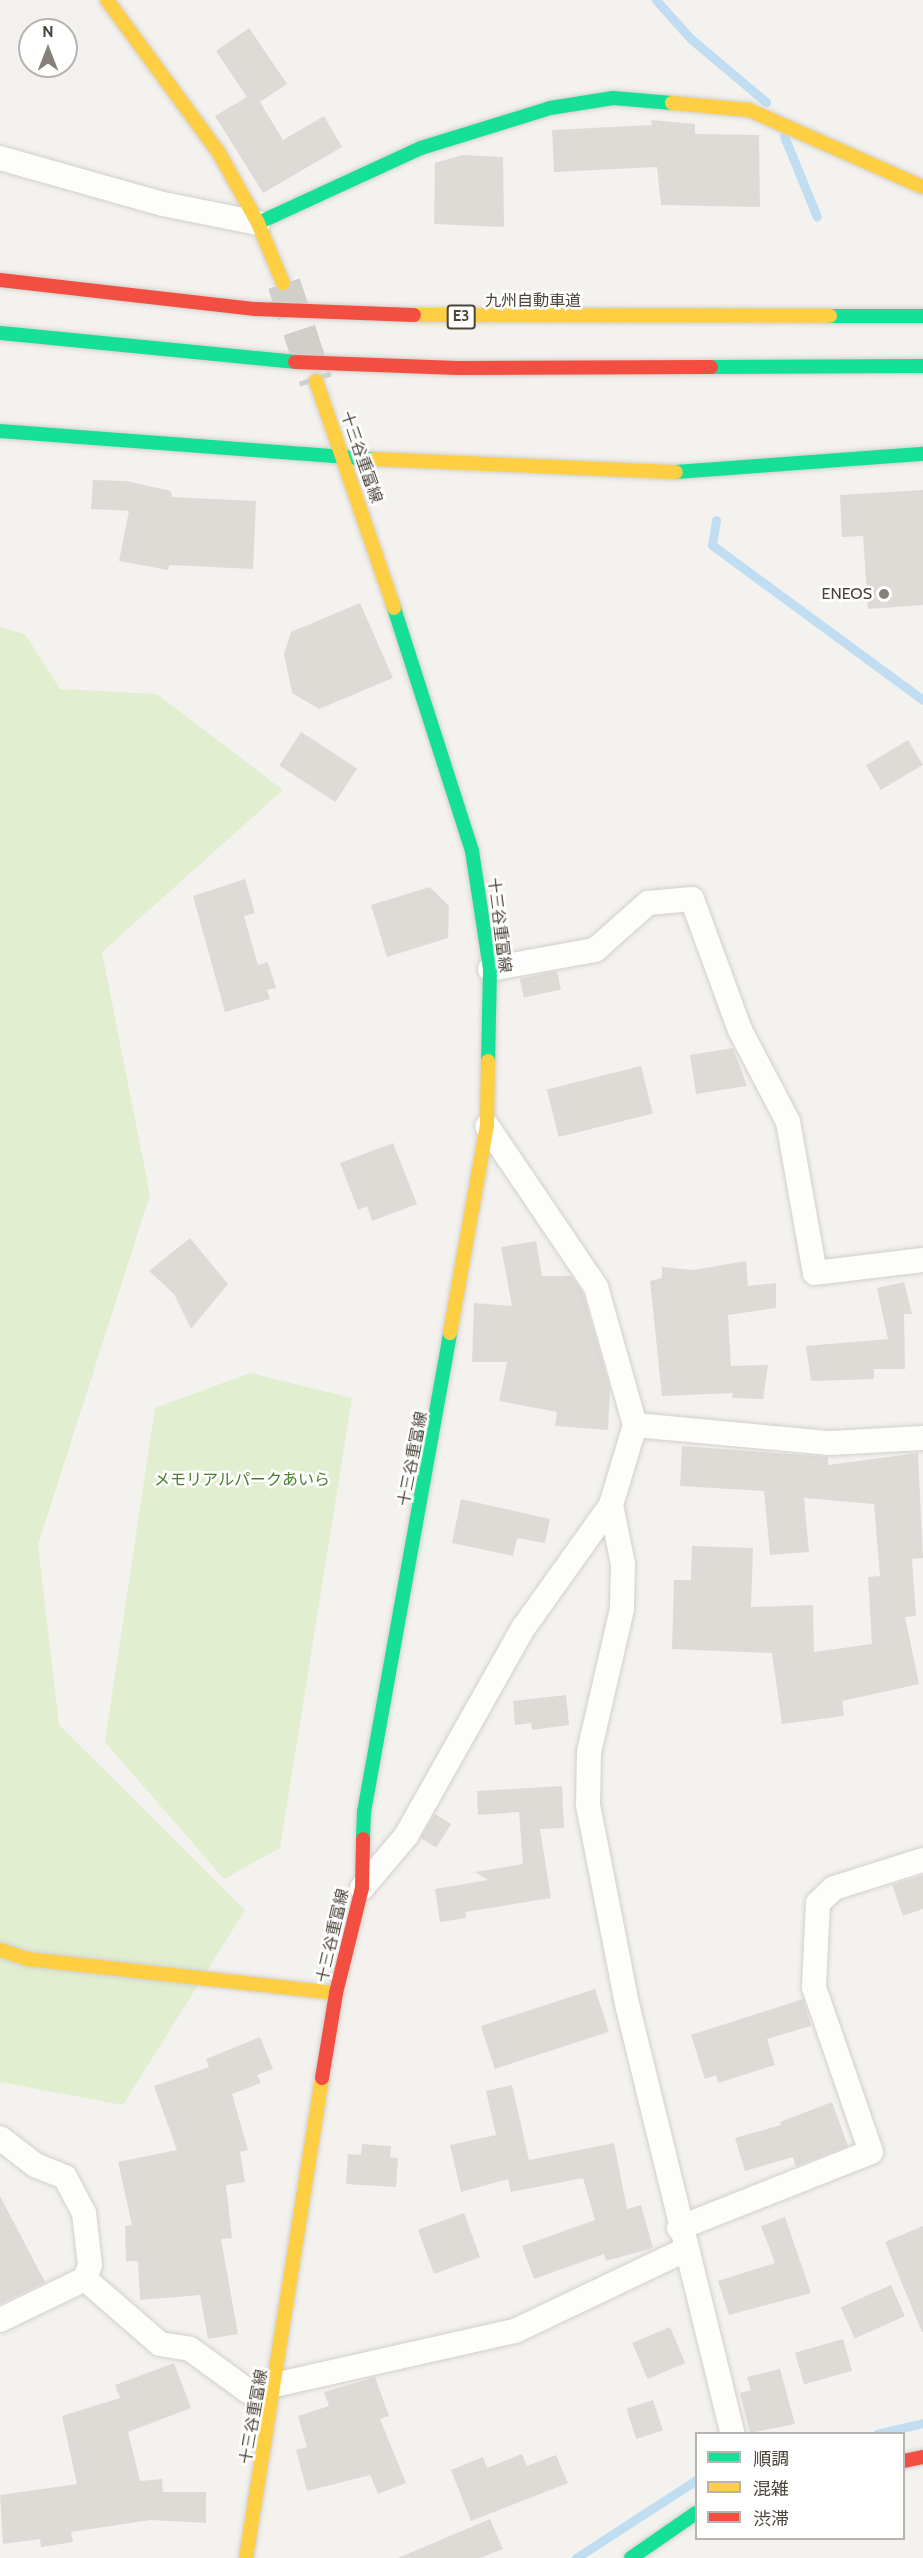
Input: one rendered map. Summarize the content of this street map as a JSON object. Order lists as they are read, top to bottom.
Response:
{
  "streets": {
    "main road": ["九州自動車道", "E3", "十三谷重富線"]
  },
  "parks": ["メモリアルパークあいら"],
  "places": ["ENEOS"],
  "legend": ["順調", "混雑", "渋滞"],
  "north": "top"
}
